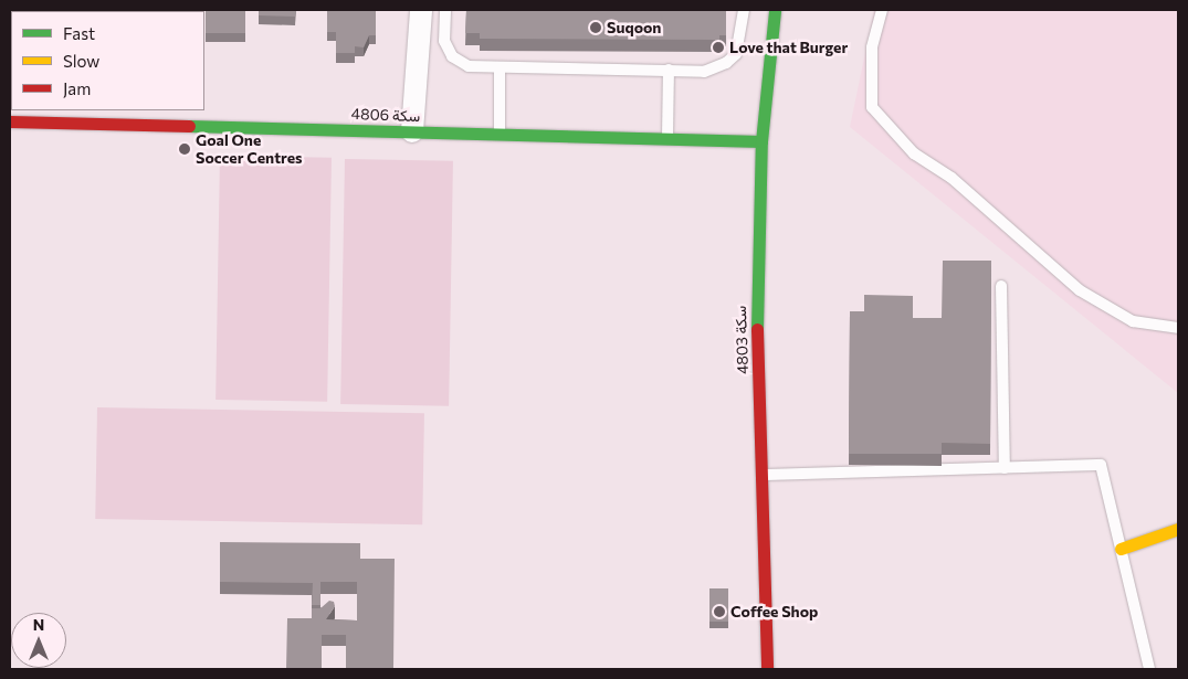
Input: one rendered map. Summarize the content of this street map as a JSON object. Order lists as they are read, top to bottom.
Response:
{
  "streets": {
    "street": ["سكة 4806", "سكة 4803"]
  },
  "crossings": [
    ["سكة 4806", "سكة 4803"]
  ],
  "places": [
    "Suqoon",
    "Love that Burger",
    "Goal One Soccer Centres",
    "Coffee Shop"
  ],
  "legend": ["Fast", "Slow", "Jam"],
  "north": "top"
}
